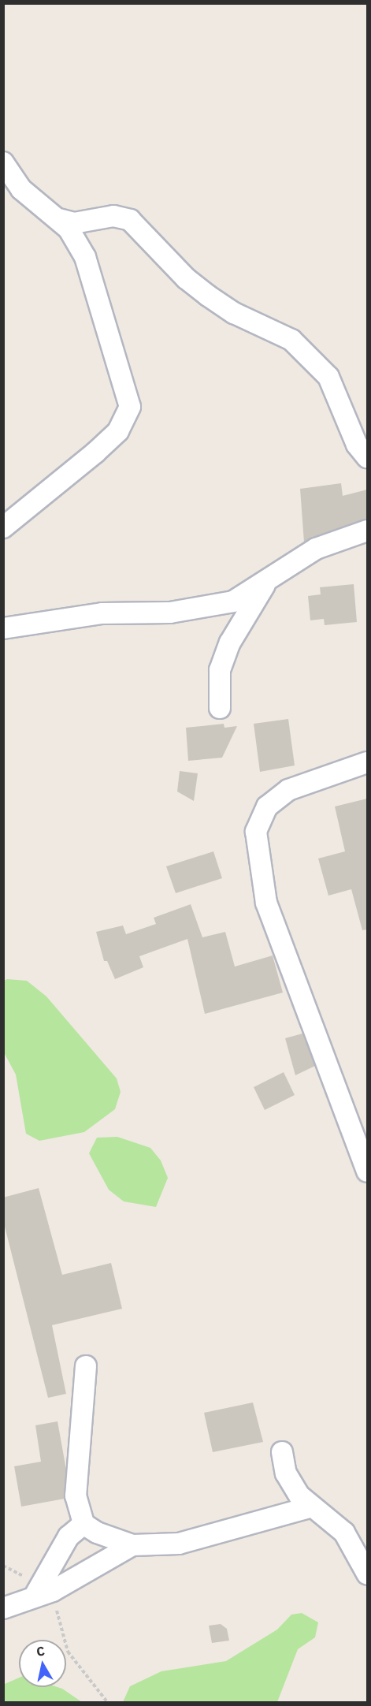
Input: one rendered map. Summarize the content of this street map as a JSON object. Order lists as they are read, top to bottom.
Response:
{
  "north": "top"
}
